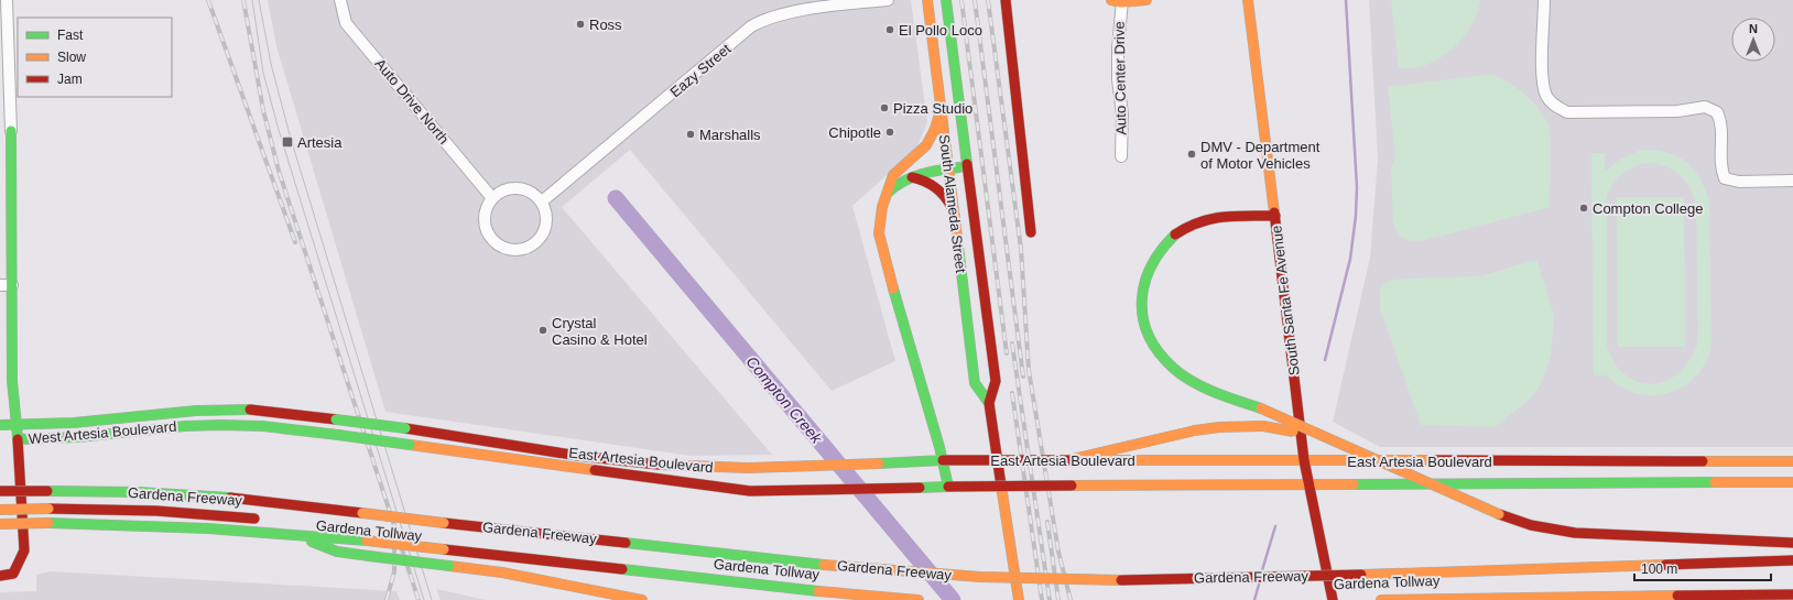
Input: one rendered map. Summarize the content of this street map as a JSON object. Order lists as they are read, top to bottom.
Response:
{
  "streets": {
    "main road": [
      "South Alameda Street",
      "South Santa Fe Avenue",
      "West Artesia Boulevard",
      "East Artesia Boulevard",
      "Gardena Freeway",
      "Gardena Tollway"
    ],
    "street": ["Eazy Street", "Auto Center Drive", "Auto Drive North"]
  },
  "crossings": [
    ["Eazy Street", "Auto Drive North"],
    ["South Santa Fe Avenue", "East Artesia Boulevard"],
    ["West Artesia Boulevard", "East Artesia Boulevard"],
    ["Gardena Freeway", "Gardena Tollway"]
  ],
  "water": ["Compton Creek"],
  "places": {
    "other": [
      "Ross",
      "El Pollo Loco",
      "Pizza Studio",
      "Chipotle",
      "Marshalls",
      "DMV - Department of Motor Vehicles",
      "Compton College",
      "Crystal Casino & Hotel"
    ],
    "transit": ["Artesia"]
  },
  "legend": ["Fast", "Slow", "Jam"],
  "scale_bar": "100 m",
  "north": "top"
}
